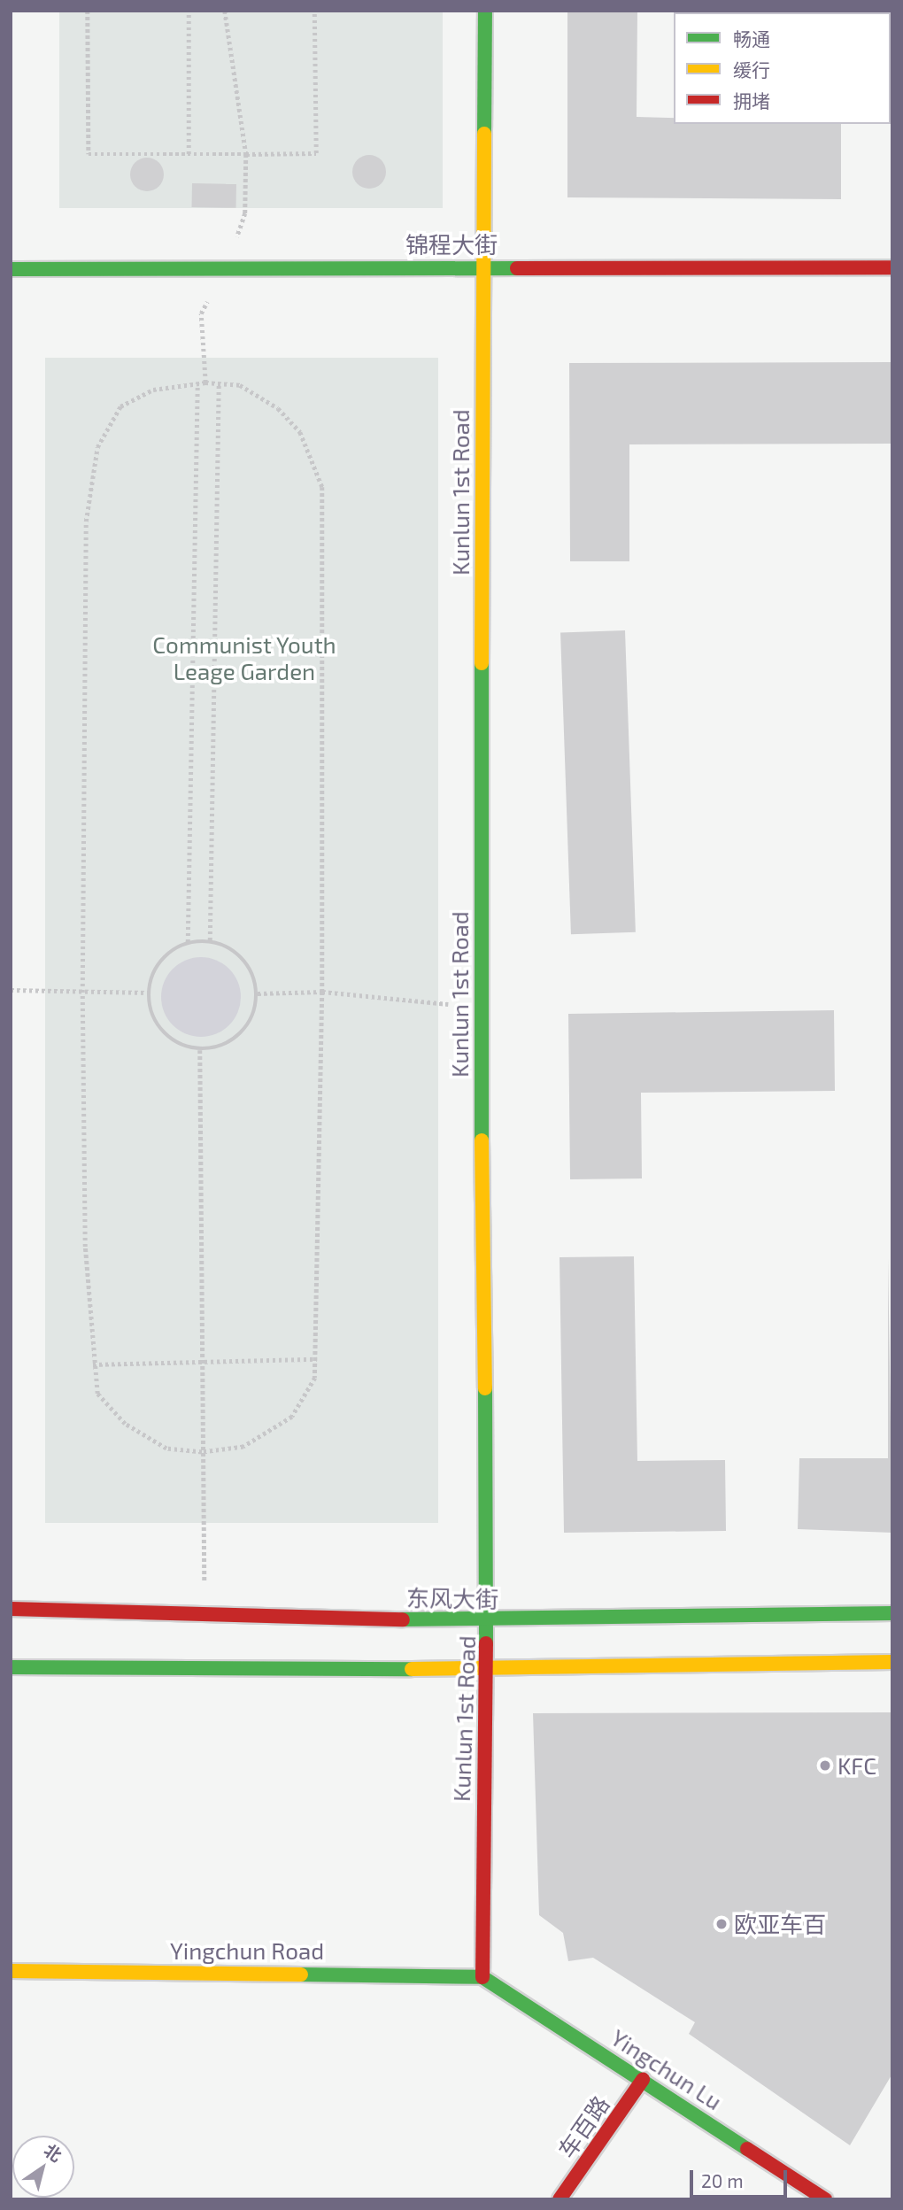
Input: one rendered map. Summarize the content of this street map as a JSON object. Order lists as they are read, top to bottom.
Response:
{
  "streets": {
    "street": [
      "锦程大街",
      "Kunlun 1st Road",
      "东风大街",
      "Yingchun Road",
      "Yingchun Lu",
      "车百路"
    ]
  },
  "crossings": [
    ["锦程大街", "Kunlun 1st Road"],
    ["Kunlun 1st Road", "东风大街"],
    ["Kunlun 1st Road", "Yingchun Road"],
    ["Kunlun 1st Road", "Yingchun Lu"],
    ["Yingchun Road", "Yingchun Lu"],
    ["Yingchun Lu", "车百路"]
  ],
  "parks": ["Communist Youth Leage Garden"],
  "places": ["KFC", "欧亚车百"],
  "legend": ["畅通", "缓行", "拥堵"],
  "scale_bar": "20 m",
  "north": "top right"
}
